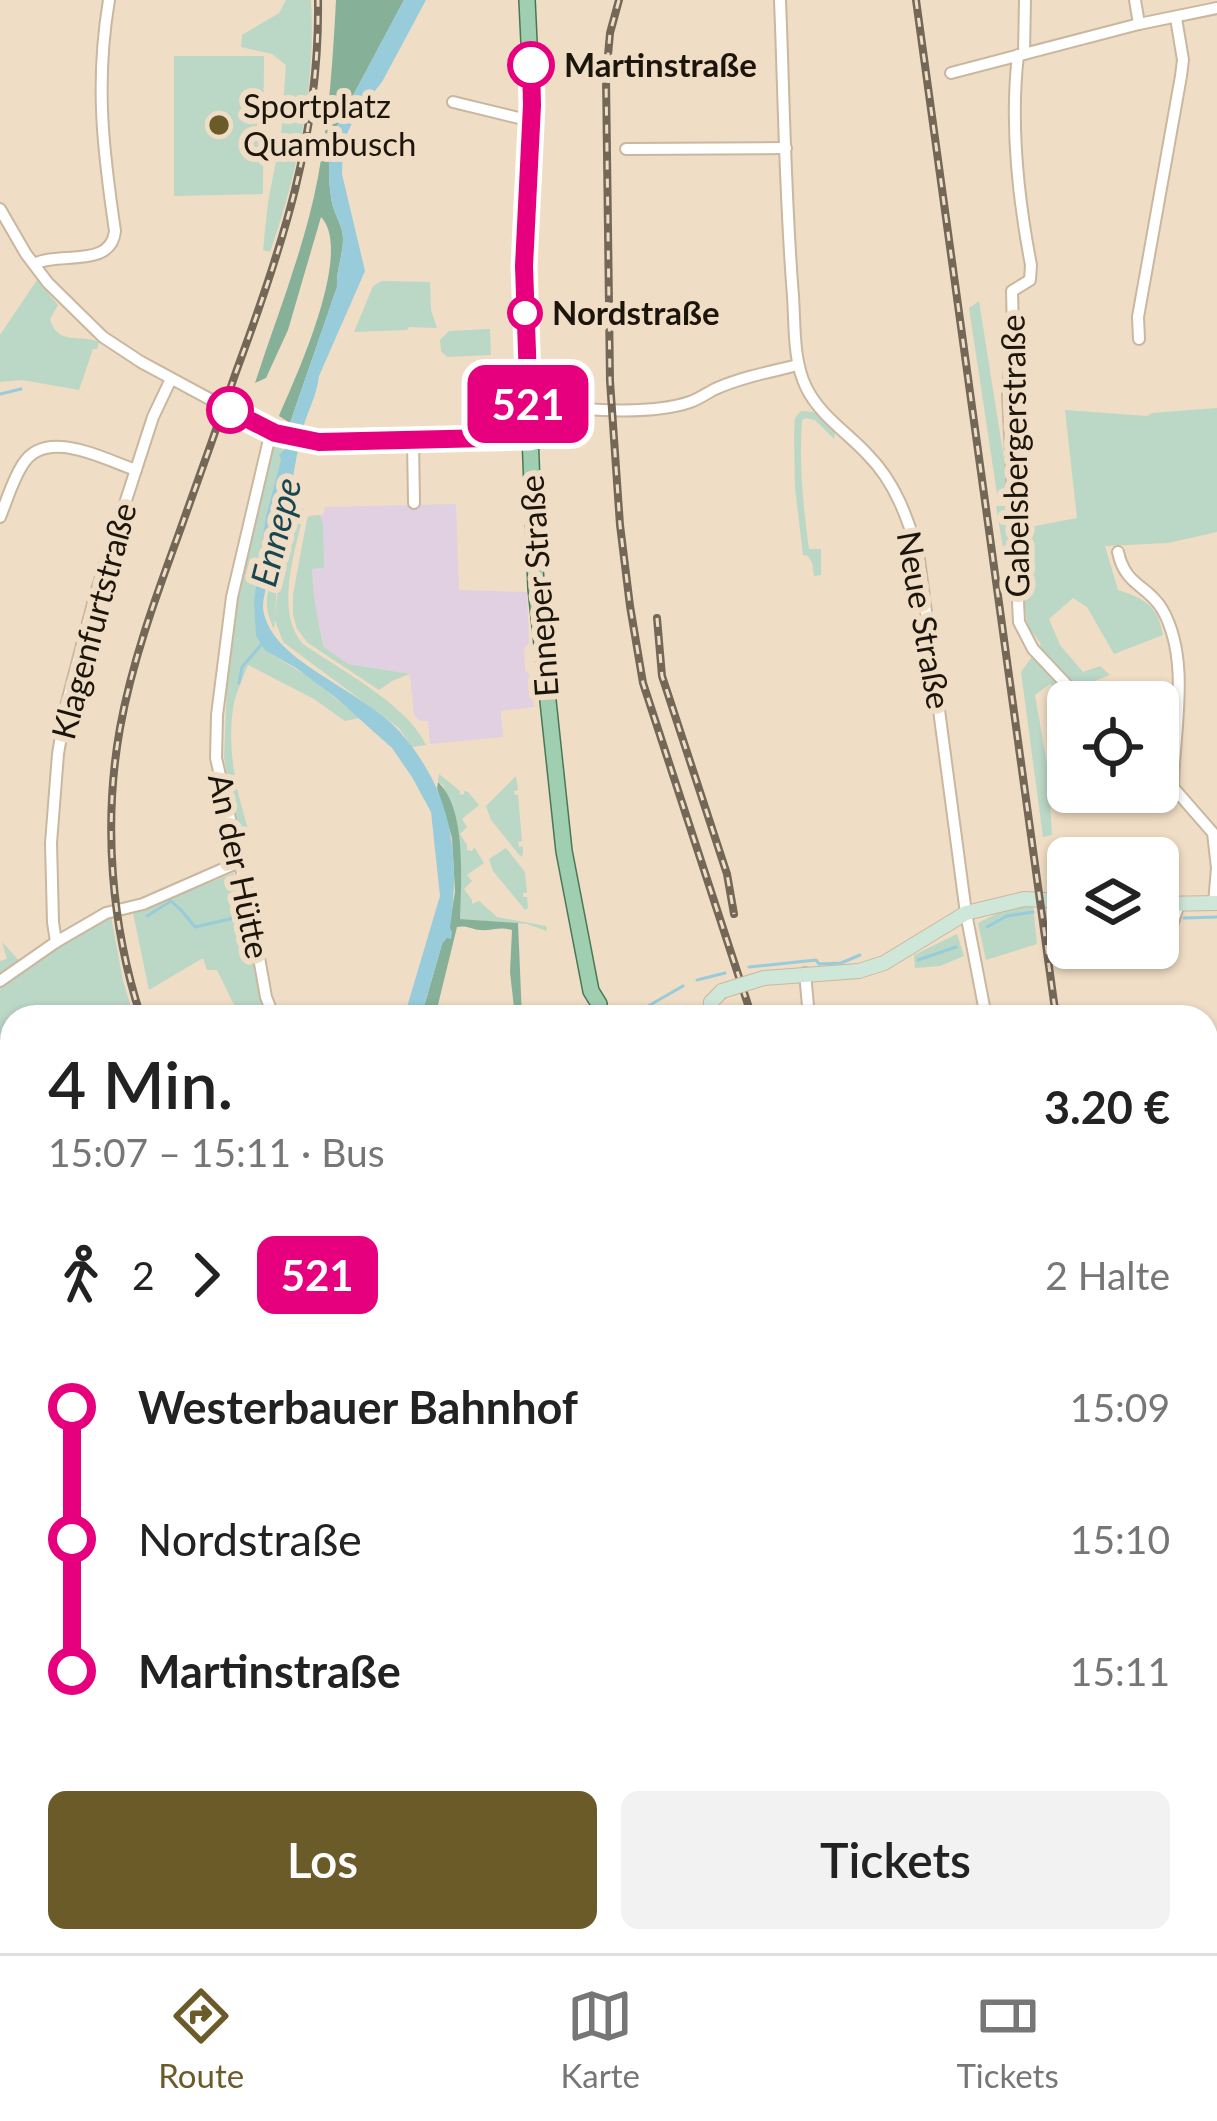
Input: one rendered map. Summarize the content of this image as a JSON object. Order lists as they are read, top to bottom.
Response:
{
  "streets": {
    "main road": ["Enneper Straße"],
    "street": [
      "Gabelsbergerstraße",
      "Neue Straße",
      "Klagenfurtstraße",
      "An der Hütte"
    ]
  },
  "water": ["Ennepe"],
  "places": ["Martinstraße", "Sportplatz Quambusch", "Nordstraße"],
  "lines": ["bus line 521"],
  "page": {
    "on_map": "521",
    "heading": ["4 Min.", "15:07 – 15:11 · Bus", "3.20 €"],
    "legs": ["2", "521", "2 Halte"],
    "list": [
      {
        "name": "Westerbauer Bahnhof",
        "value": "15:09"
      },
      {
        "name": "Nordstraße",
        "value": "15:10"
      },
      {
        "name": "Martinstraße",
        "value": "15:11"
      }
    ],
    "buttons": ["Los", "Tickets"],
    "tabs": ["Route", "Karte", "Tickets"]
  }
}
